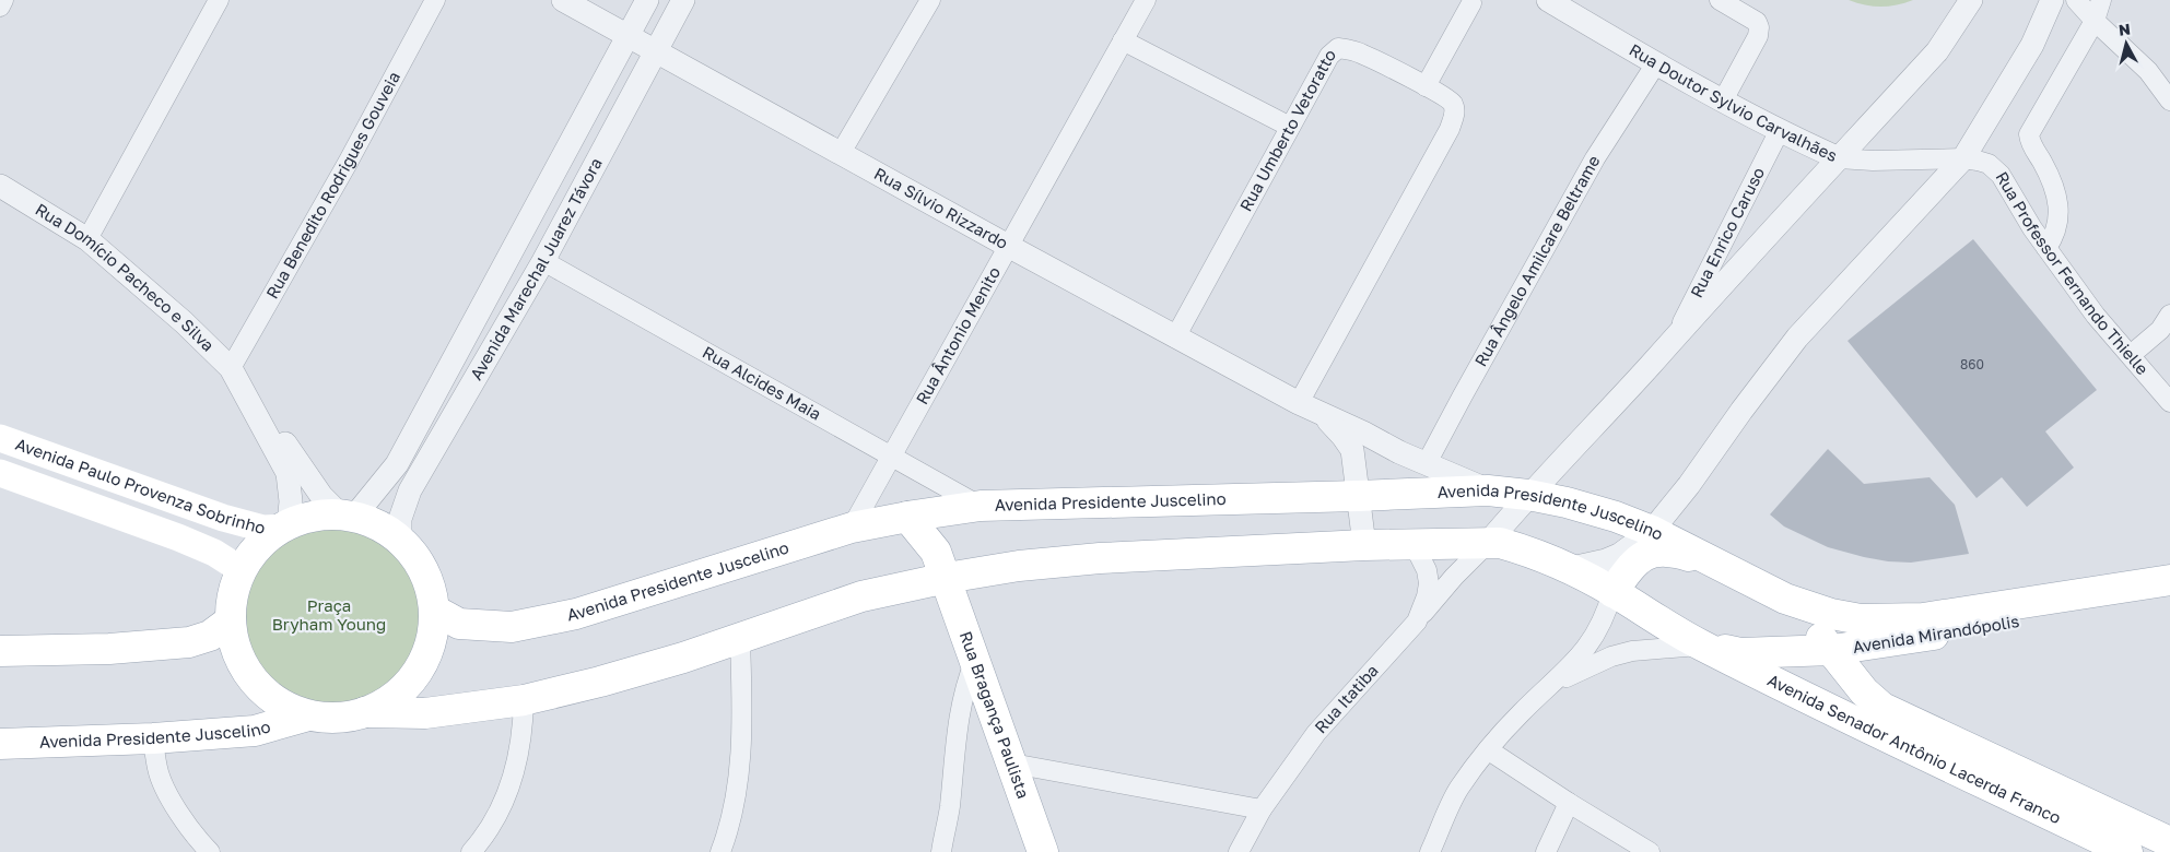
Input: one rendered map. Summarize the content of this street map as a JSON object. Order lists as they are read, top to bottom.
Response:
{
  "streets": {
    "main road": [
      "Avenida Paulo Provenza Sobrinho",
      "Avenida Presidente Juscelino",
      "Avenida Mirandópolis",
      "Rua Bragança Paulista",
      "Avenida Senador Antônio Lacerda Franco"
    ],
    "street": [
      "Rua Doutor Sylvio Carvalhães",
      "Rua Umberto Vetoratto",
      "Rua Benedito Rodrigues Gouveia",
      "Rua Sílvio Rizzardo",
      "Rua Enrico Caruso",
      "Rua Ângelo Amilcare Beltrame",
      "Avenida Marechal Juarez Távora",
      "Rua Professor Fernando Thielle",
      "Rua Domício Pacheco e Silva",
      "Rua Ântonio Menito",
      "Rua Alcides Maia",
      "Rua Itatiba"
    ]
  },
  "crossings": [
    ["Rua Doutor Sylvio Carvalhães", "Rua Enrico Caruso"],
    ["Rua Doutor Sylvio Carvalhães", "Rua Ângelo Amilcare Beltrame"],
    ["Rua Doutor Sylvio Carvalhães", "Rua Professor Fernando Thielle"],
    ["Rua Umberto Vetoratto", "Rua Sílvio Rizzardo"],
    ["Rua Benedito Rodrigues Gouveia", "Rua Domício Pacheco e Silva"],
    ["Rua Sílvio Rizzardo", "Rua Ângelo Amilcare Beltrame"],
    ["Rua Sílvio Rizzardo", "Avenida Marechal Juarez Távora"],
    ["Rua Sílvio Rizzardo", "Rua Ântonio Menito"],
    ["Rua Sílvio Rizzardo", "Avenida Presidente Juscelino"],
    ["Avenida Marechal Juarez Távora", "Rua Domício Pacheco e Silva"],
    ["Avenida Marechal Juarez Távora", "Rua Alcides Maia"],
    ["Rua Domício Pacheco e Silva", "Avenida Paulo Provenza Sobrinho"],
    ["Rua Ântonio Menito", "Rua Alcides Maia"],
    ["Rua Ântonio Menito", "Avenida Presidente Juscelino"],
    ["Rua Alcides Maia", "Avenida Presidente Juscelino"],
    ["Avenida Presidente Juscelino", "Avenida Mirandópolis"],
    ["Avenida Presidente Juscelino", "Rua Bragança Paulista"],
    ["Avenida Presidente Juscelino", "Avenida Senador Antônio Lacerda Franco"],
    ["Avenida Mirandópolis", "Avenida Senador Antônio Lacerda Franco"]
  ],
  "parks": ["Praça Bryham Young"],
  "house_numbers": ["860"],
  "north": "top"
}
